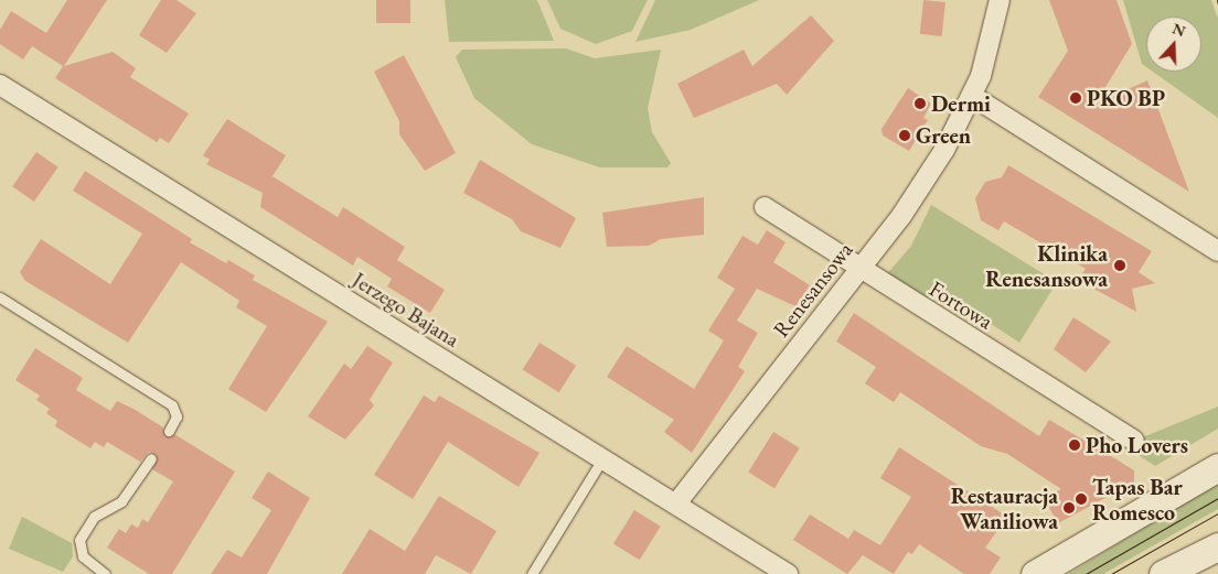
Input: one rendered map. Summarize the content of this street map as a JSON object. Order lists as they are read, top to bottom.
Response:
{
  "streets": {
    "street": ["Renesansowa", "Fortowa", "Jerzego Bajana"]
  },
  "crossings": [
    ["Renesansowa", "Fortowa"],
    ["Renesansowa", "Jerzego Bajana"]
  ],
  "places": [
    "PKO BP",
    "Dermi",
    "Green",
    "Klinika Renesansowa",
    "Pho Lovers",
    "Tapas Bar Romesco",
    "Restauracja Waniliowa"
  ],
  "north": "top"
}
